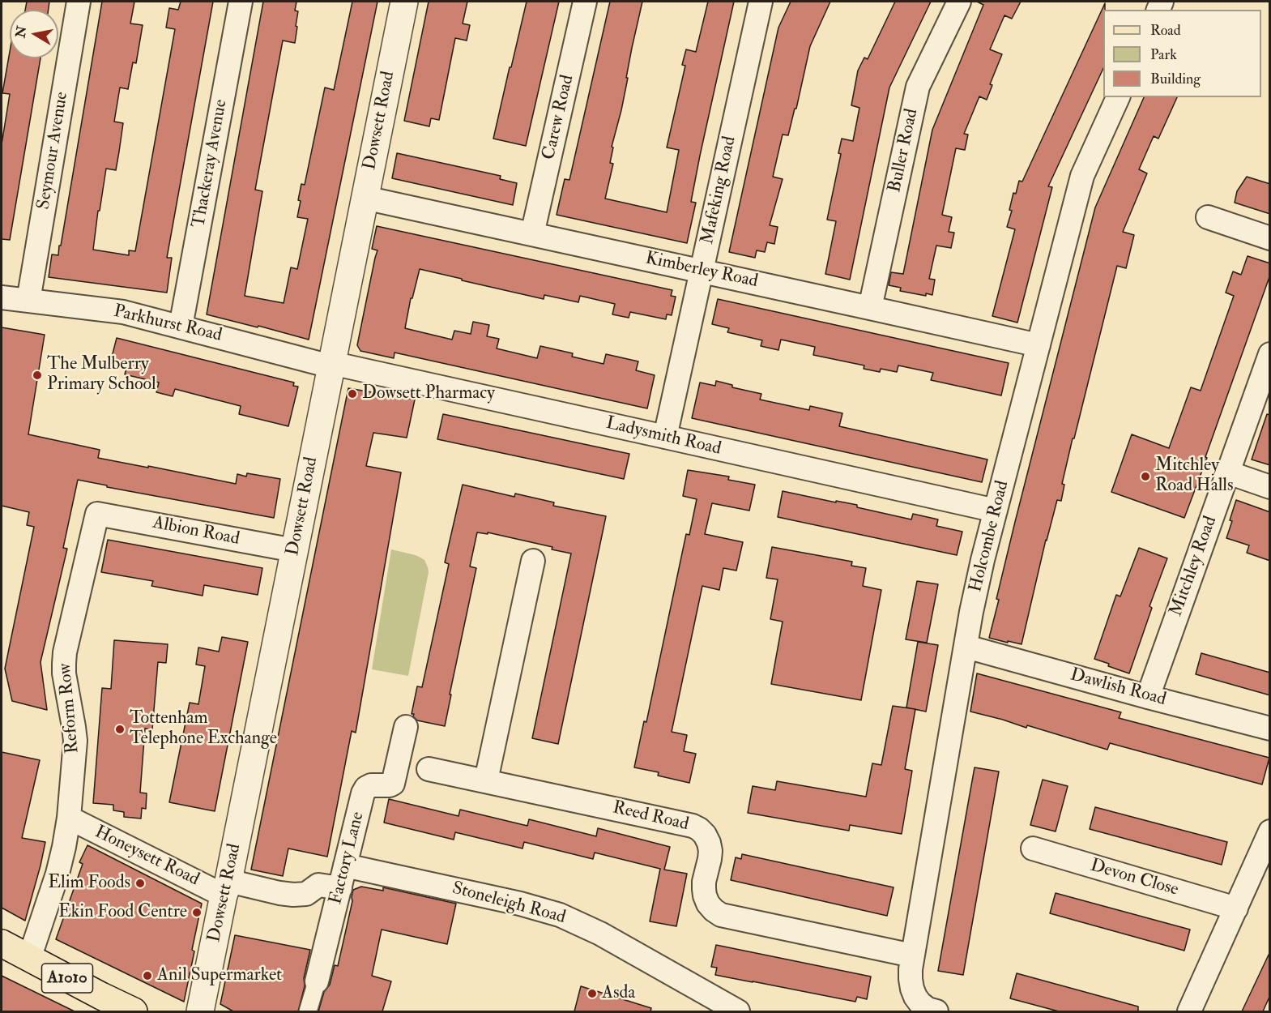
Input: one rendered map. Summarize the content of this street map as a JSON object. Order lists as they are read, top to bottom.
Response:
{
  "streets": {
    "main road": ["A1010"],
    "street": [
      "Carew Road",
      "Dowsett Road",
      "Seymour Avenue",
      "Buller Road",
      "Thackeray Avenue",
      "Mafeking Road",
      "Kimberley Road",
      "Parkhurst Road",
      "Ladysmith Road",
      "Albion Road",
      "Holcombe Road",
      "Mitchley Road",
      "Dawlish Road",
      "Reform Row",
      "Reed Road",
      "Honeysett Road",
      "Factory Lane",
      "Devon Close",
      "Stoneleigh Road"
    ]
  },
  "crossings": [
    ["Carew Road", "Kimberley Road"],
    ["Dowsett Road", "Kimberley Road"],
    ["Dowsett Road", "Parkhurst Road"],
    ["Dowsett Road", "Ladysmith Road"],
    ["Dowsett Road", "Albion Road"],
    ["Dowsett Road", "Honeysett Road"],
    ["Seymour Avenue", "Parkhurst Road"],
    ["Buller Road", "Kimberley Road"],
    ["Thackeray Avenue", "Parkhurst Road"],
    ["Mafeking Road", "Kimberley Road"],
    ["Mafeking Road", "Ladysmith Road"],
    ["Kimberley Road", "Holcombe Road"],
    ["Parkhurst Road", "Ladysmith Road"],
    ["Ladysmith Road", "Holcombe Road"],
    ["Albion Road", "Reform Row"],
    ["Holcombe Road", "Dawlish Road"],
    ["Holcombe Road", "Reed Road"],
    ["Mitchley Road", "Dawlish Road"],
    ["Reform Row", "Honeysett Road"],
    ["Reform Row", "A1010"],
    ["Honeysett Road", "Factory Lane"],
    ["Factory Lane", "Stoneleigh Road"]
  ],
  "places": [
    "The Mulberry Primary School",
    "Dowsett Pharmacy",
    "Mitchley Road Halls",
    "Tottenham Telephone Exchange",
    "Elim Foods",
    "Ekin Food Centre",
    "Anil Supermarket",
    "Asda"
  ],
  "legend": ["Road", "Park", "Building"],
  "north": "left"
}
